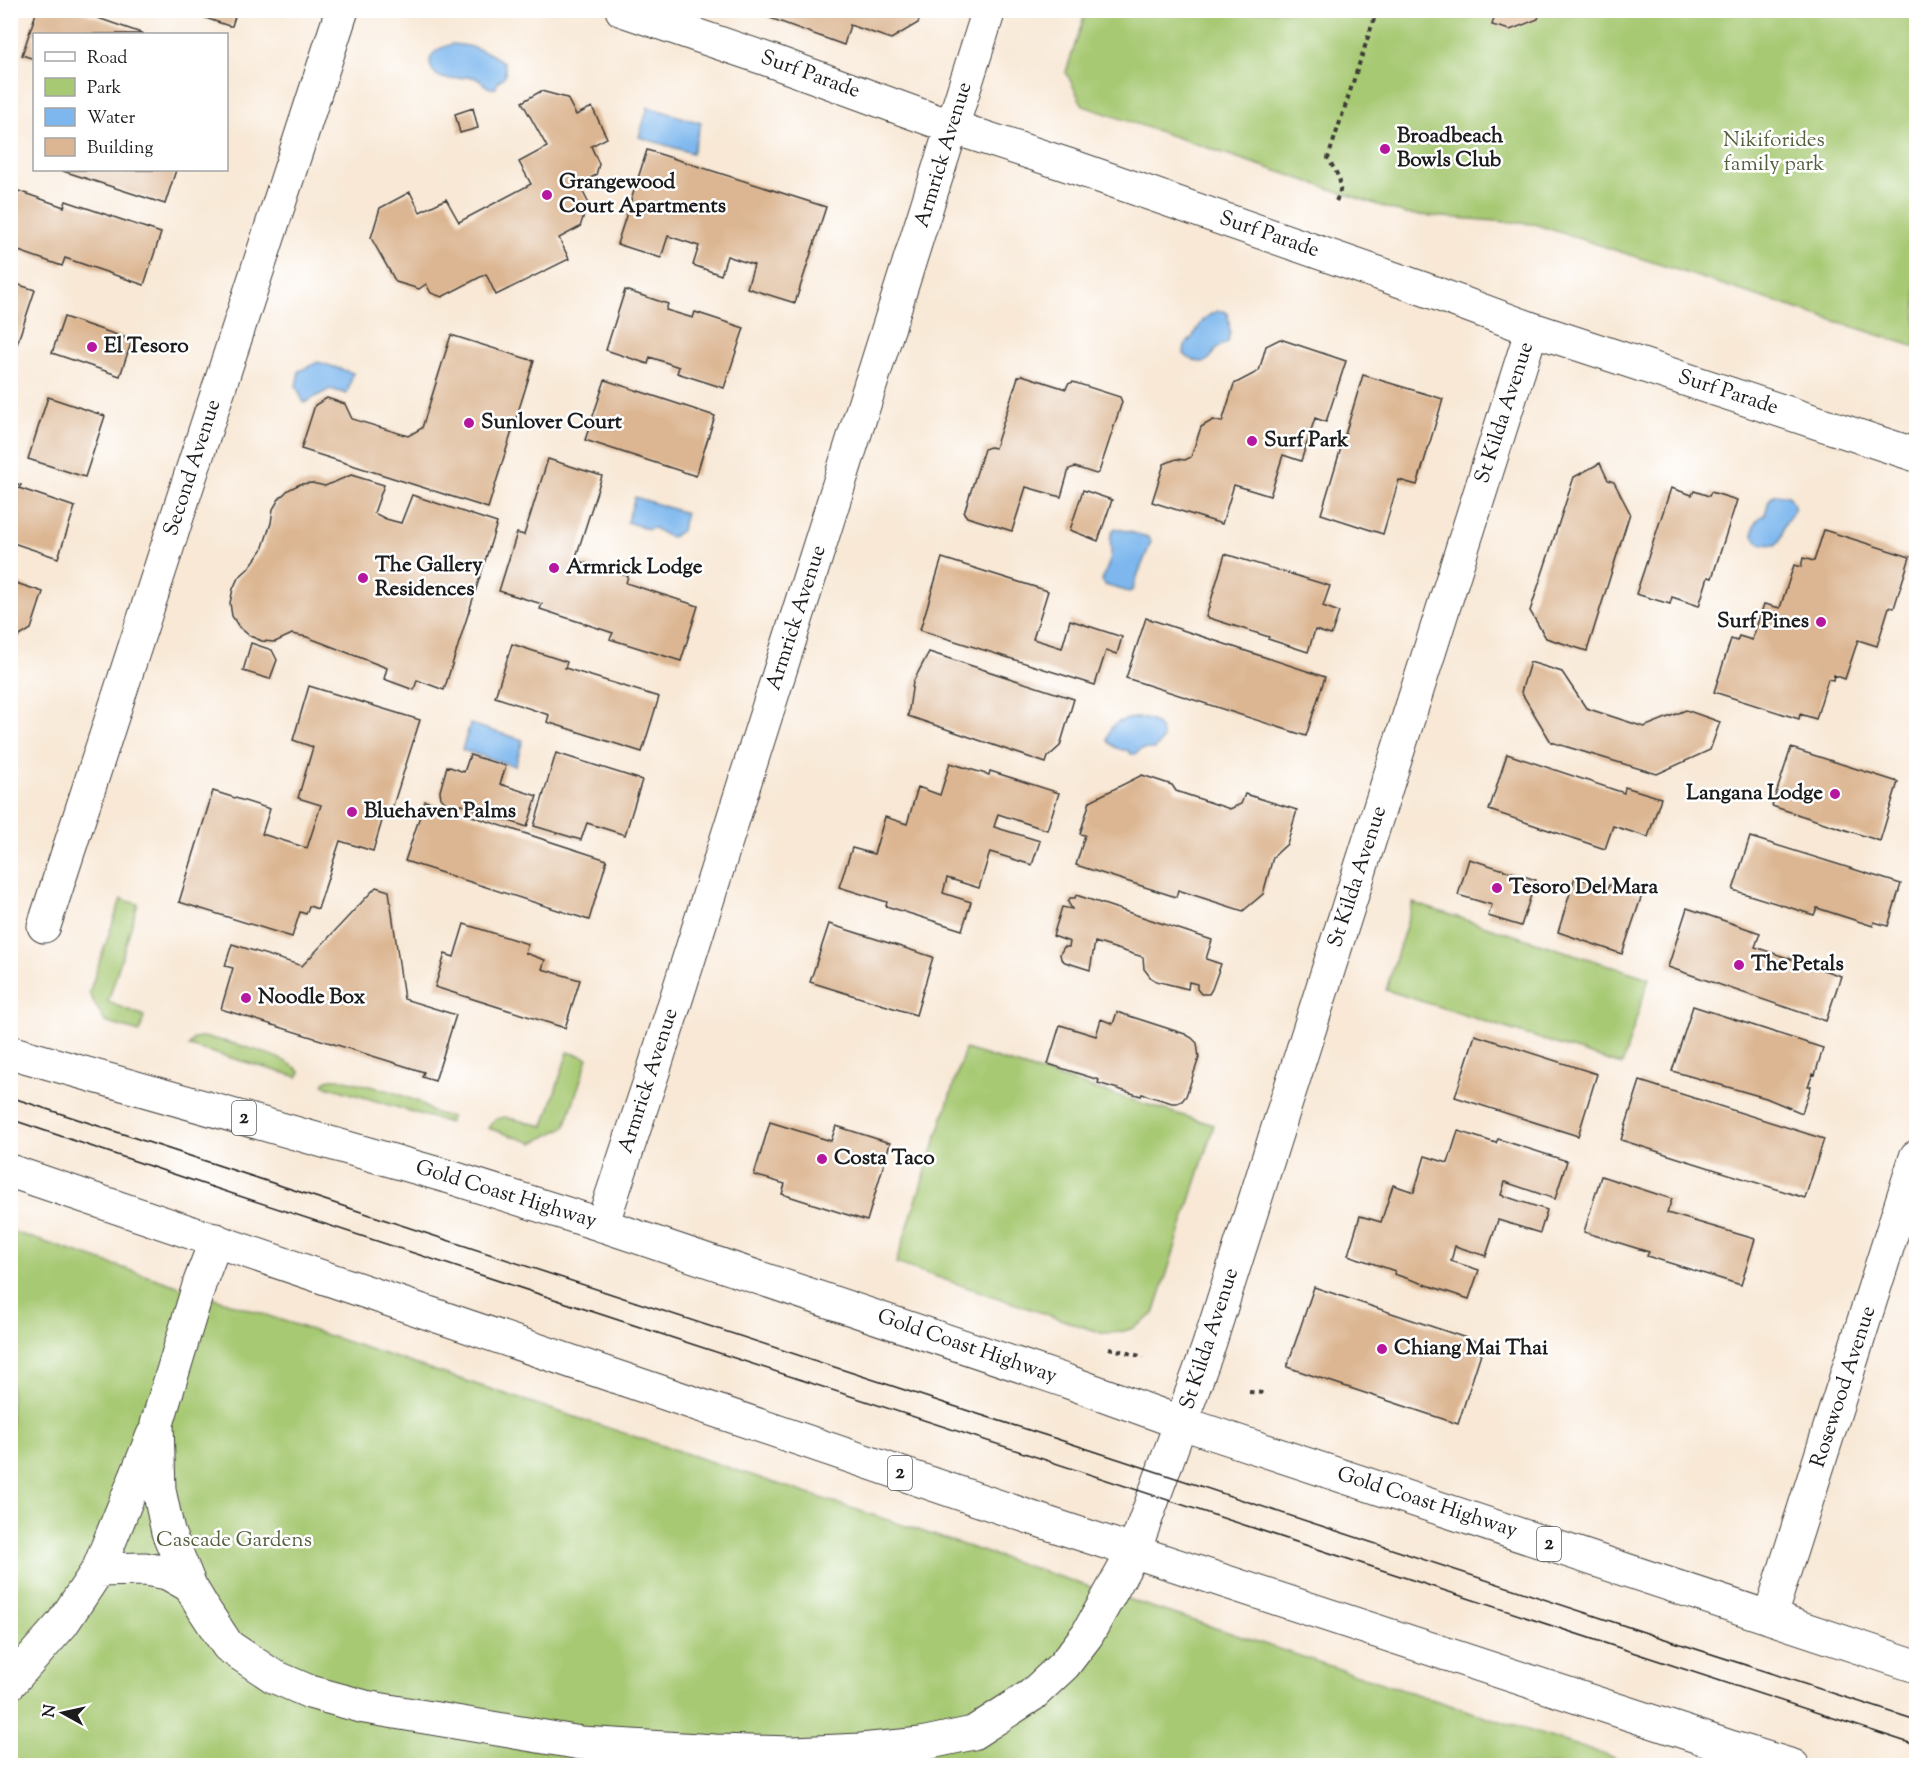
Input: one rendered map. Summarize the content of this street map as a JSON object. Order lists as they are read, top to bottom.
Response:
{
  "streets": {
    "main road": [
      "Surf Parade",
      "Armrick Avenue",
      "St Kilda Avenue",
      "Second Avenue",
      "2",
      "Gold Coast Highway",
      "Rosewood Avenue"
    ]
  },
  "crossings": [
    ["Surf Parade", "Armrick Avenue"],
    ["Surf Parade", "St Kilda Avenue"],
    ["Armrick Avenue", "Gold Coast Highway"],
    ["St Kilda Avenue", "2"],
    ["St Kilda Avenue", "Gold Coast Highway"],
    ["Gold Coast Highway", "Rosewood Avenue"]
  ],
  "parks": ["Nikiforides family park", "Cascade Gardens"],
  "places": [
    "Broadbeach Bowls Club",
    "Grangewood Court Apartments",
    "El Tesoro",
    "Sunlover Court",
    "Surf Park",
    "Armrick Lodge",
    "The Gallery Residences",
    "Surf Pines",
    "Langana Lodge",
    "Bluehaven Palms",
    "Tesoro Del Mara",
    "The Petals",
    "Noodle Box",
    "Costa Taco",
    "Chiang Mai Thai"
  ],
  "legend": [
    "Road",
    "Park",
    "Water",
    "Building"
  ],
  "north": "left"
}
